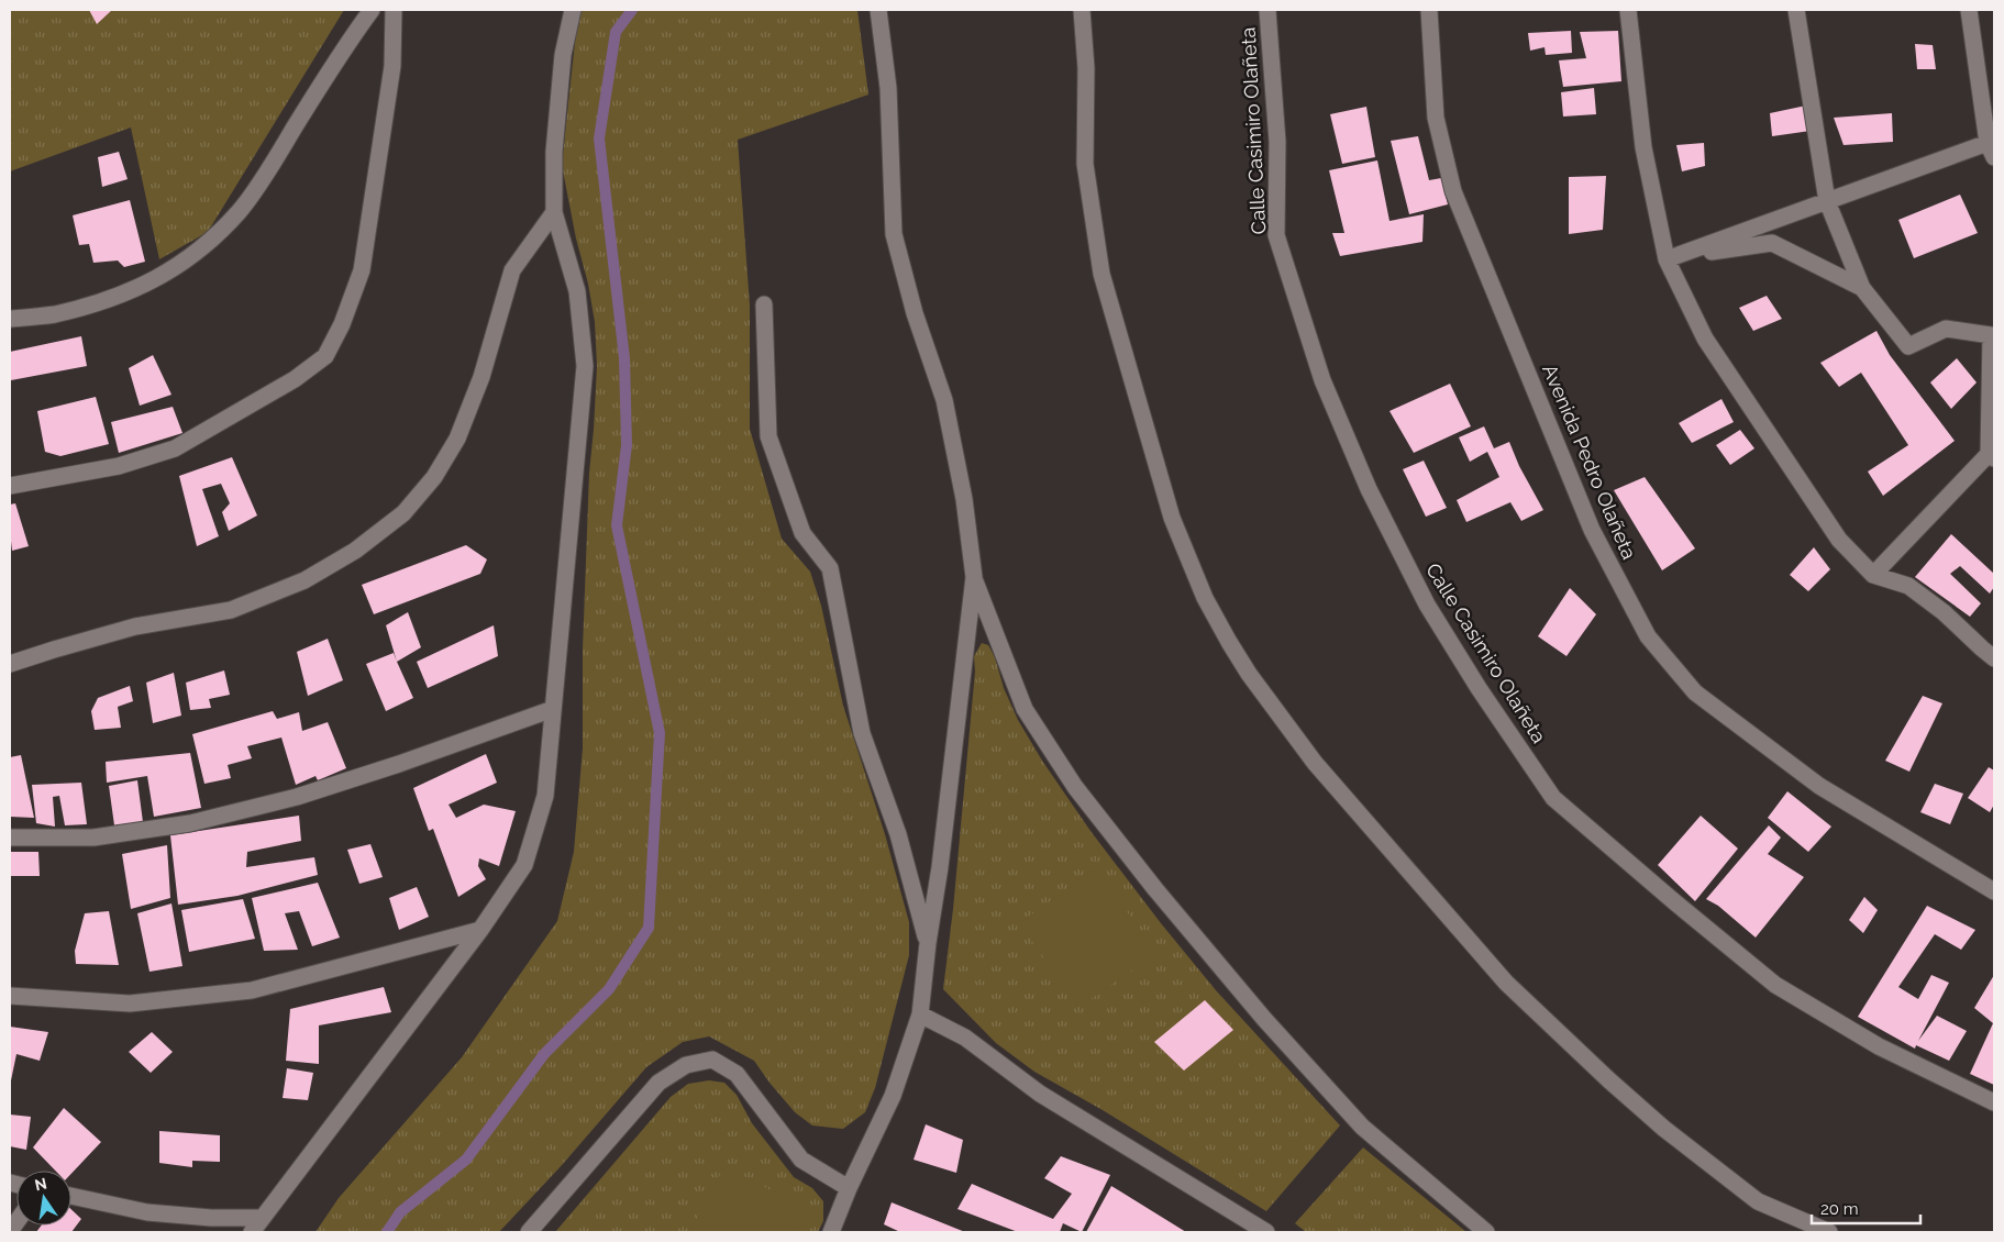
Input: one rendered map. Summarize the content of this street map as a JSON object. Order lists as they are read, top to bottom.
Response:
{
  "streets": {
    "street": ["Calle Casimiro Olañeta", "Avenida Pedro Olañeta"]
  },
  "scale_bar": "20 m",
  "north": "top"
}
